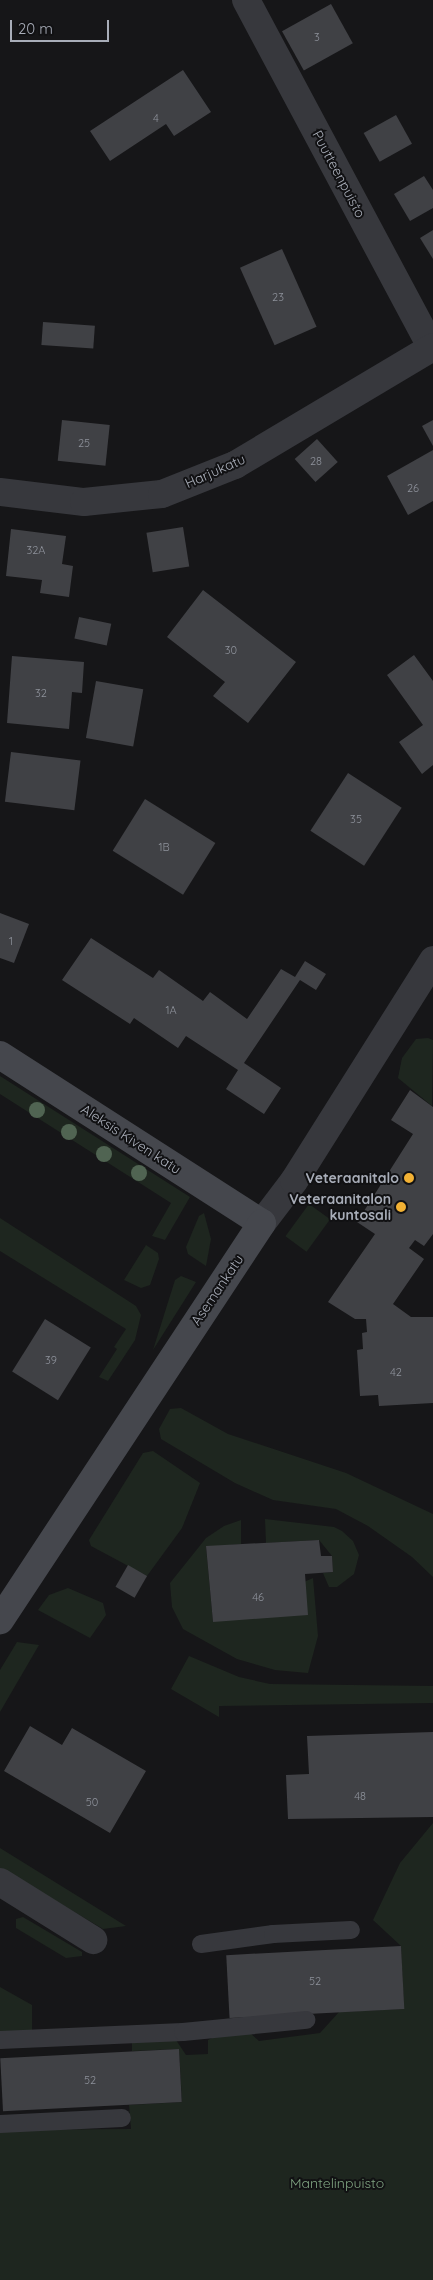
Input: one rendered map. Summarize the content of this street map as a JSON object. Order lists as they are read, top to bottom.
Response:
{
  "streets": {
    "street": [
      "Puutteenpuisto",
      "Harjukatu",
      "Aleksis Kiven katu",
      "Asemankatu"
    ]
  },
  "crossings": [
    ["Puutteenpuisto", "Harjukatu"],
    ["Aleksis Kiven katu", "Asemankatu"]
  ],
  "parks": ["Mantelinpuisto"],
  "places": ["Veteraanitalo", "Veteraanitalon kuntosali"],
  "house_numbers": [
    "3",
    "4",
    "23",
    "25",
    "28",
    "26",
    "32A",
    "30",
    "32",
    "35",
    "1B",
    "1",
    "1A",
    "39",
    "42",
    "46",
    "48",
    "50",
    "52",
    "52"
  ],
  "scale_bar": "20 m"
}
